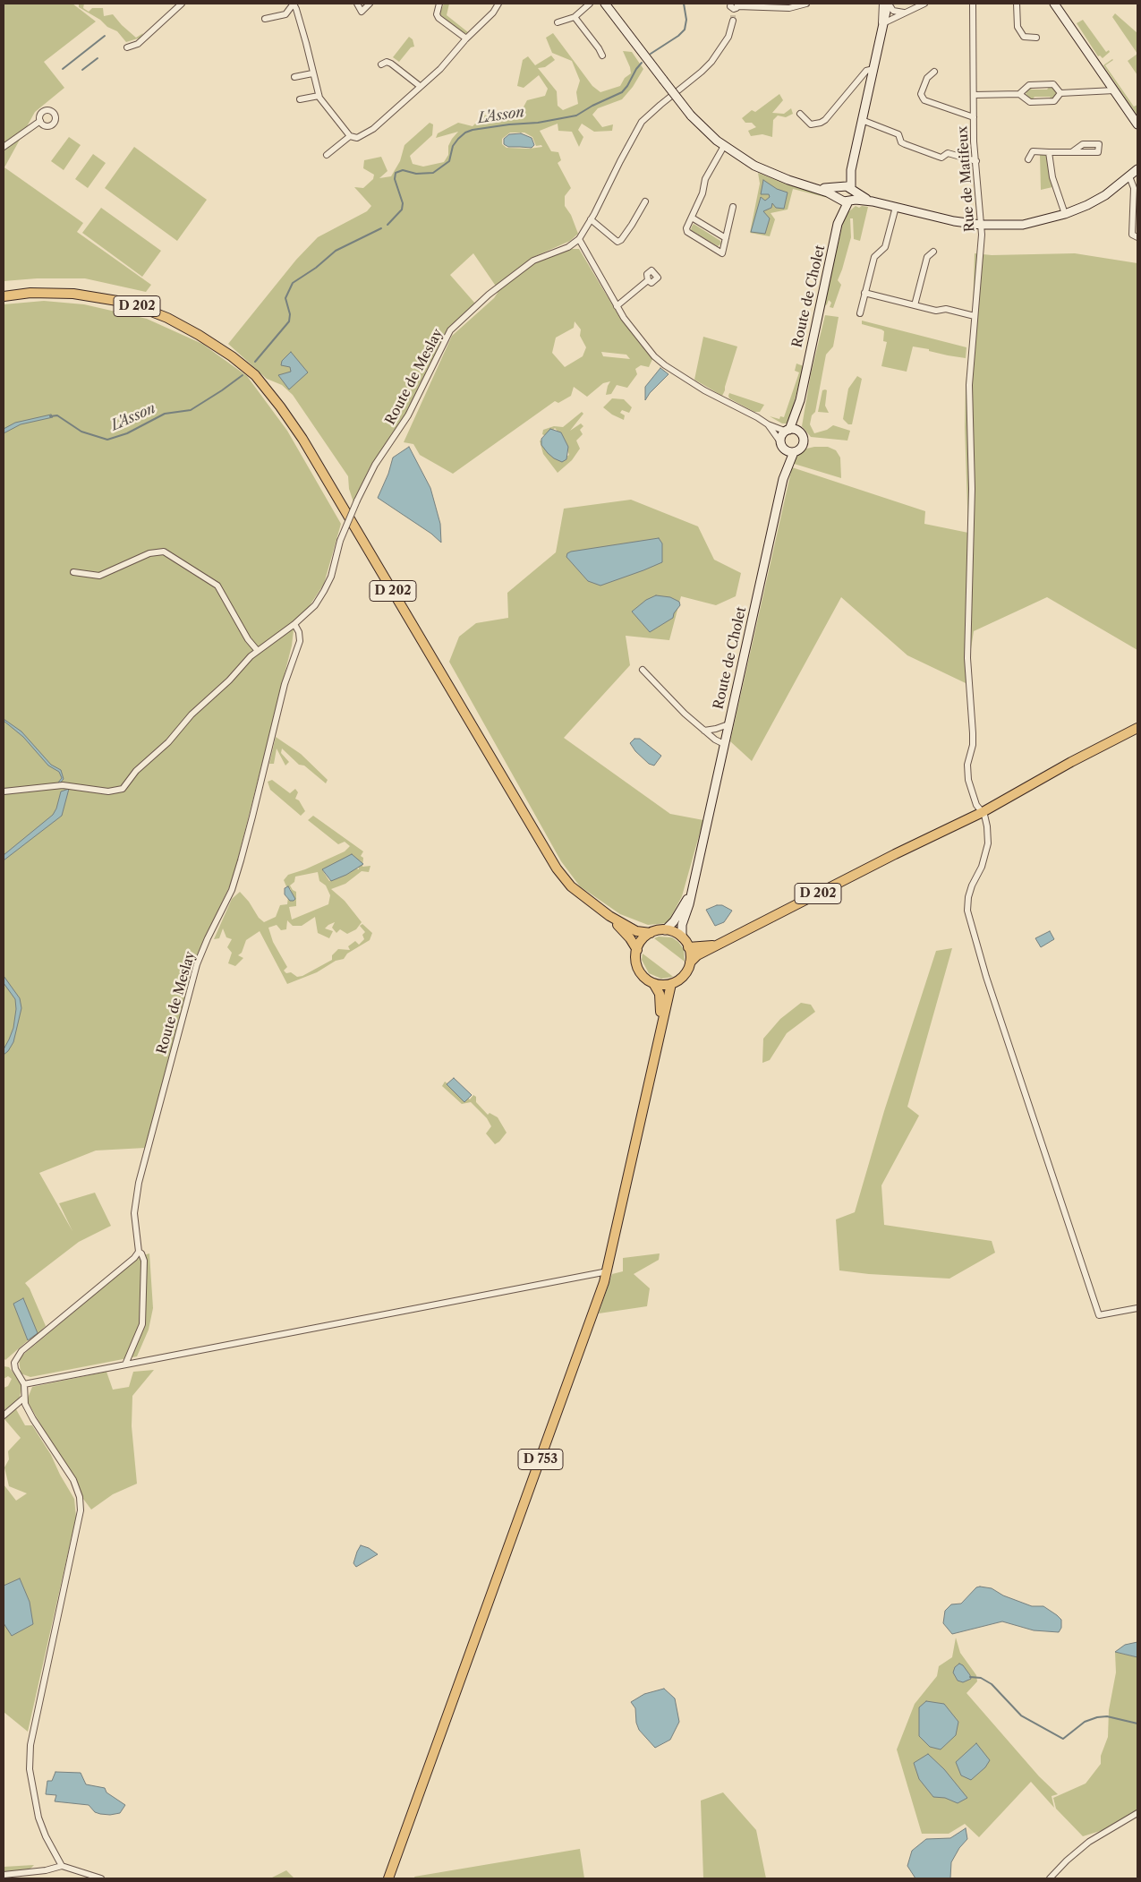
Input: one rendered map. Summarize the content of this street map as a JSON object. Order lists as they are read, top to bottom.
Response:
{
  "streets": {
    "main road": ["Route de Cholet", "D 202", "D 753"],
    "street": ["Rue de Matifeux", "Route de Meslay"]
  },
  "crossings": [
    ["Rue de Matifeux", "D 202"],
    ["D 202", "D 753"]
  ],
  "water": ["L'Asson"]
}
